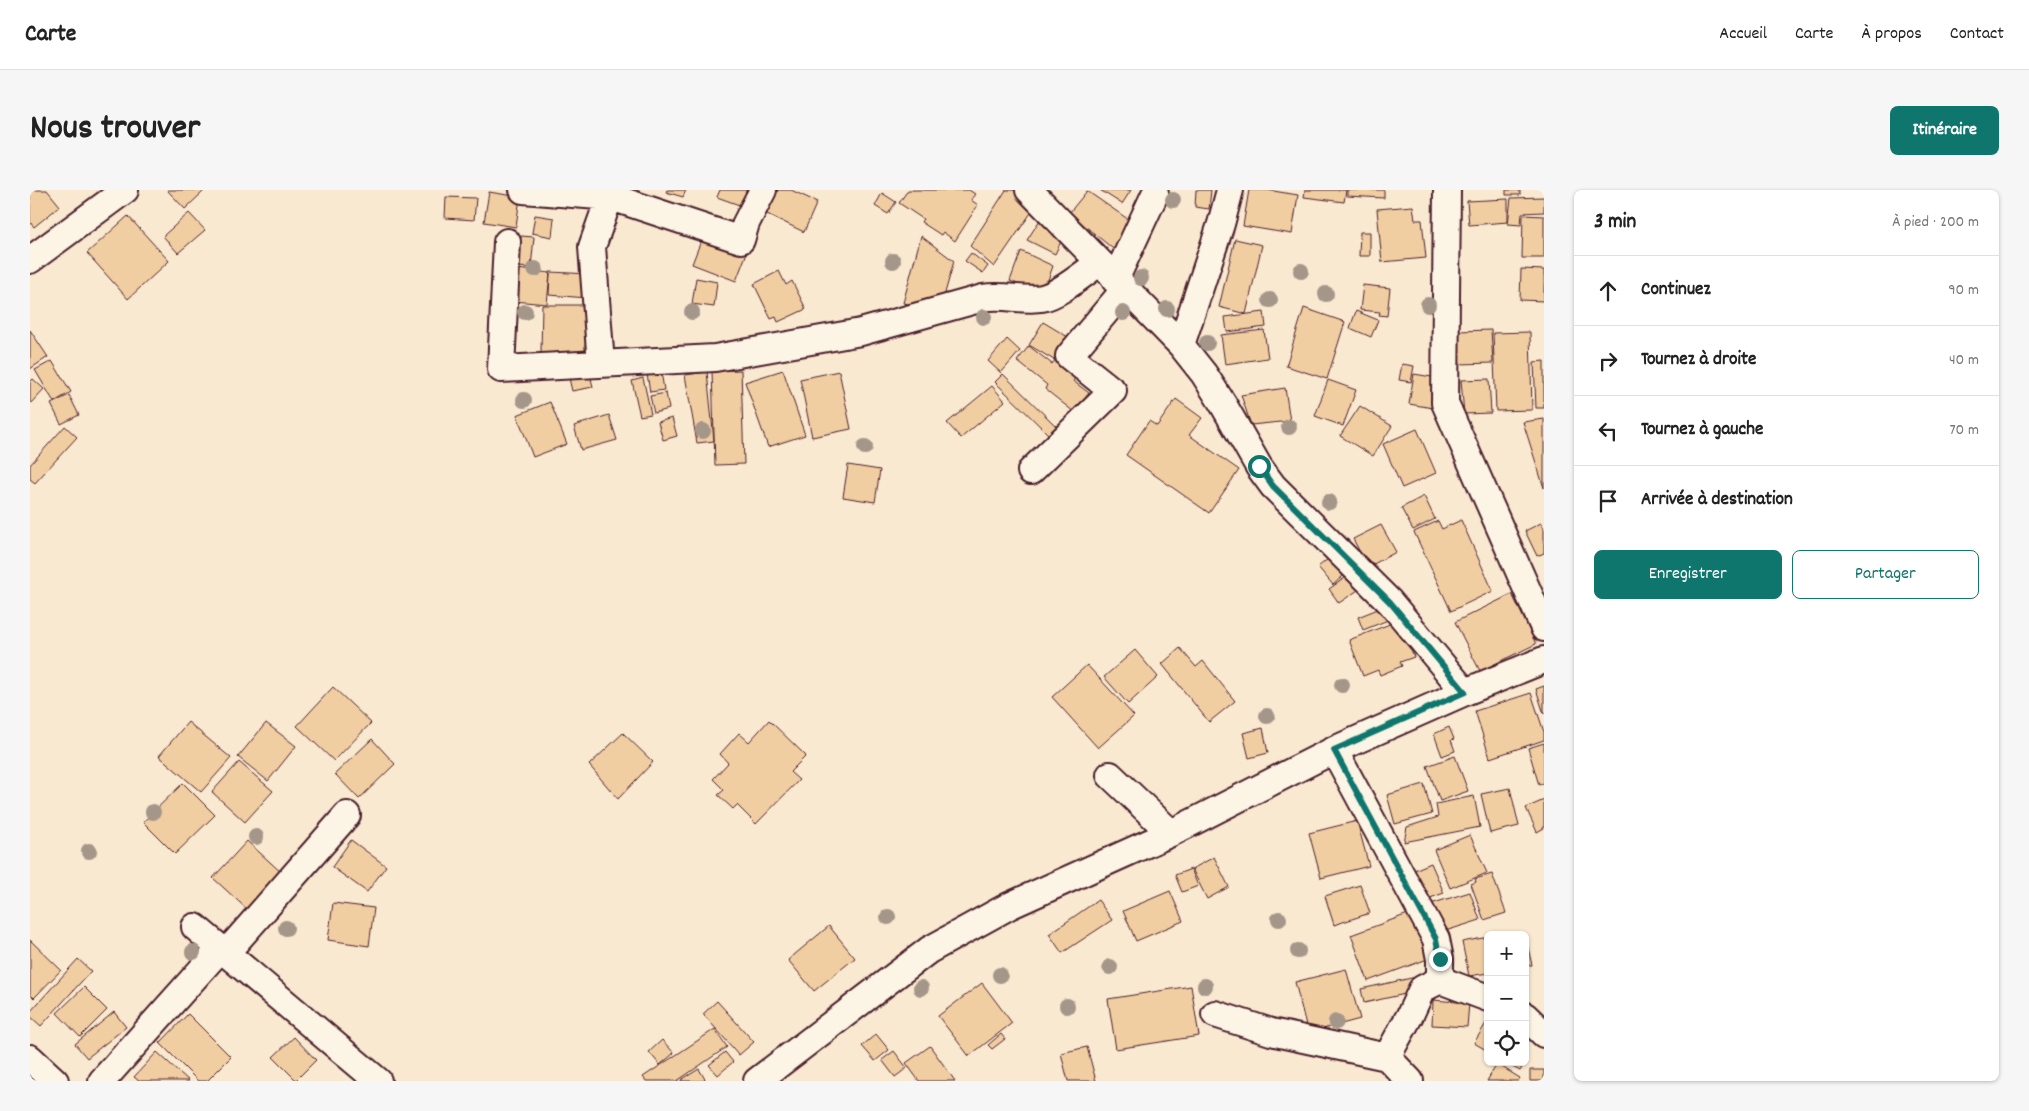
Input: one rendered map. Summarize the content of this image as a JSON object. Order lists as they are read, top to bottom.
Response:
{
  "page": {
    "header": "Carte",
    "nav": [
      "Accueil",
      "Carte",
      "À propos",
      "Contact"
    ],
    "title": "Nous trouver",
    "buttons": [
      "Itinéraire",
      ["Enregistrer", "Partager"]
    ],
    "heading": ["3 min", "À pied · 200 m"],
    "list": [
      ["Continuez", "90 m"],
      ["Tournez à droite", "40 m"],
      ["Tournez à gauche", "70 m"],
      "Arrivée à destination"
    ],
    "map_buttons": ["+", "−"]
  }
}
